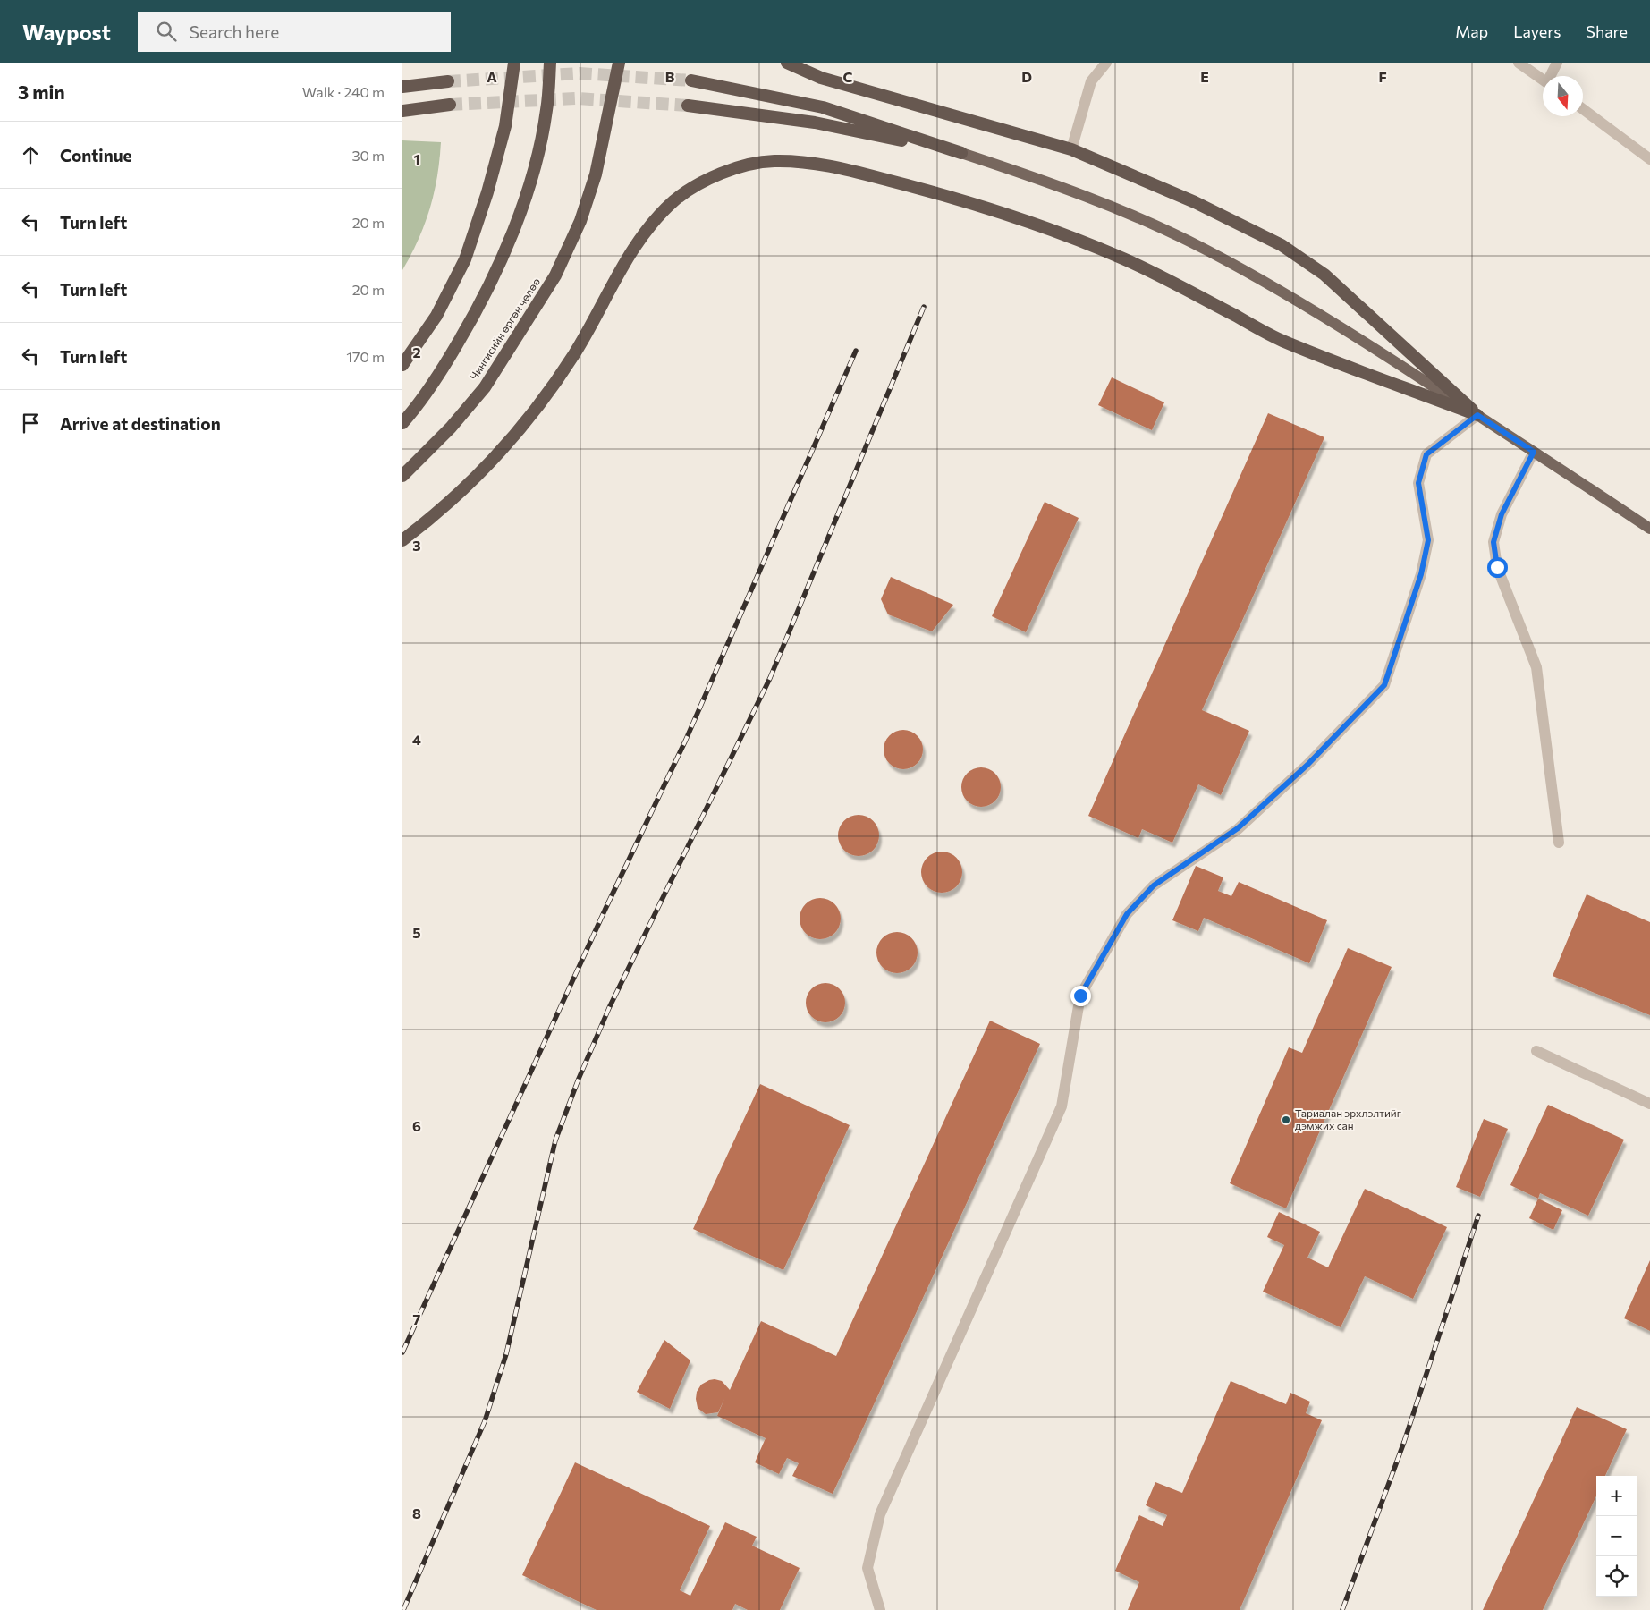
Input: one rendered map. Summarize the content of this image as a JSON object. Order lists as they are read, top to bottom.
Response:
{
  "streets": {
    "highway": ["Чингисийн өргөн чөлөө"]
  },
  "places": ["Тариалан эрхлэлтийг дэмжих сан"],
  "north": "bottom",
  "page": {
    "header": "Waypost",
    "search": "Search here",
    "nav": ["Map", "Layers", "Share"],
    "heading": ["3 min", "Walk · 240 m"],
    "list": [
      ["Continue", "30 m"],
      ["Turn left", "20 m"],
      ["Turn left", "20 m"],
      ["Turn left", "170 m"],
      "Arrive at destination"
    ],
    "map_buttons": ["+", "−"]
  },
  "grid": {
    "columns": [
      "A",
      "B",
      "C",
      "D",
      "E",
      "F"
    ],
    "rows": [
      "1",
      "2",
      "3",
      "4",
      "5",
      "6",
      "7",
      "8"
    ]
  }
}
